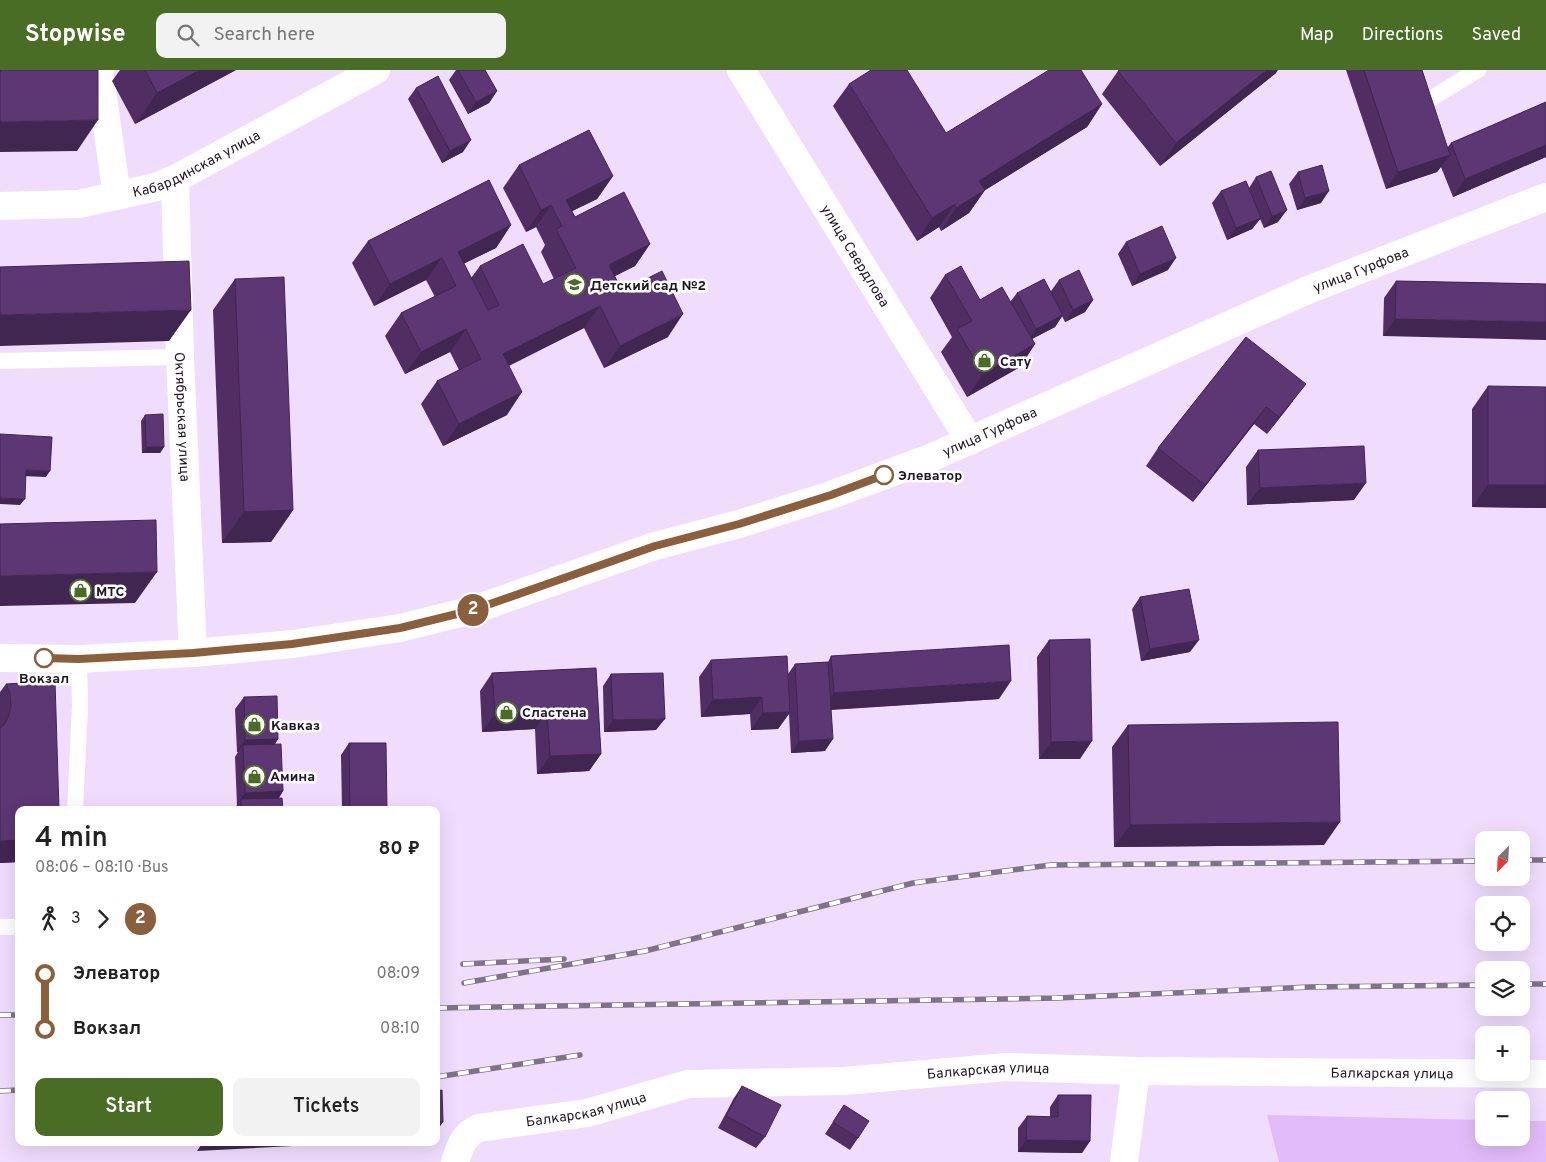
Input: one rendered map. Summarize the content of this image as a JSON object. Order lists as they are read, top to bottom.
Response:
{
  "streets": {
    "street": [
      "Кабардинская улица",
      "улица Свердлова",
      "улица Гурфова",
      "Октябрьская улица",
      "Балкарская улица"
    ]
  },
  "crossings": [
    ["Кабардинская улица", "Октябрьская улица"],
    ["улица Свердлова", "улица Гурфова"],
    ["улица Гурфова", "Октябрьская улица"]
  ],
  "places": {
    "school or university": ["Детский сад №2"],
    "shop": [
      "Сату",
      "МТС",
      "Сластена",
      "Кавказ",
      "Амина"
    ],
    "other": ["Элеватор", "Вокзал"]
  },
  "lines": ["bus line 2"],
  "north": "bottom left",
  "page": {
    "header": "Stopwise",
    "search": "Search here",
    "nav": ["Map", "Directions", "Saved"],
    "on_map": "2",
    "heading": ["4 min", "08:06 – 08:10 · Bus", "80 ₽"],
    "map_buttons": ["+", "−"],
    "legs": ["3", "2"],
    "list": [
      {
        "name": "Элеватор",
        "value": "08:09"
      },
      {
        "name": "Вокзал",
        "value": "08:10"
      }
    ],
    "buttons": ["Start", "Tickets"]
  }
}
